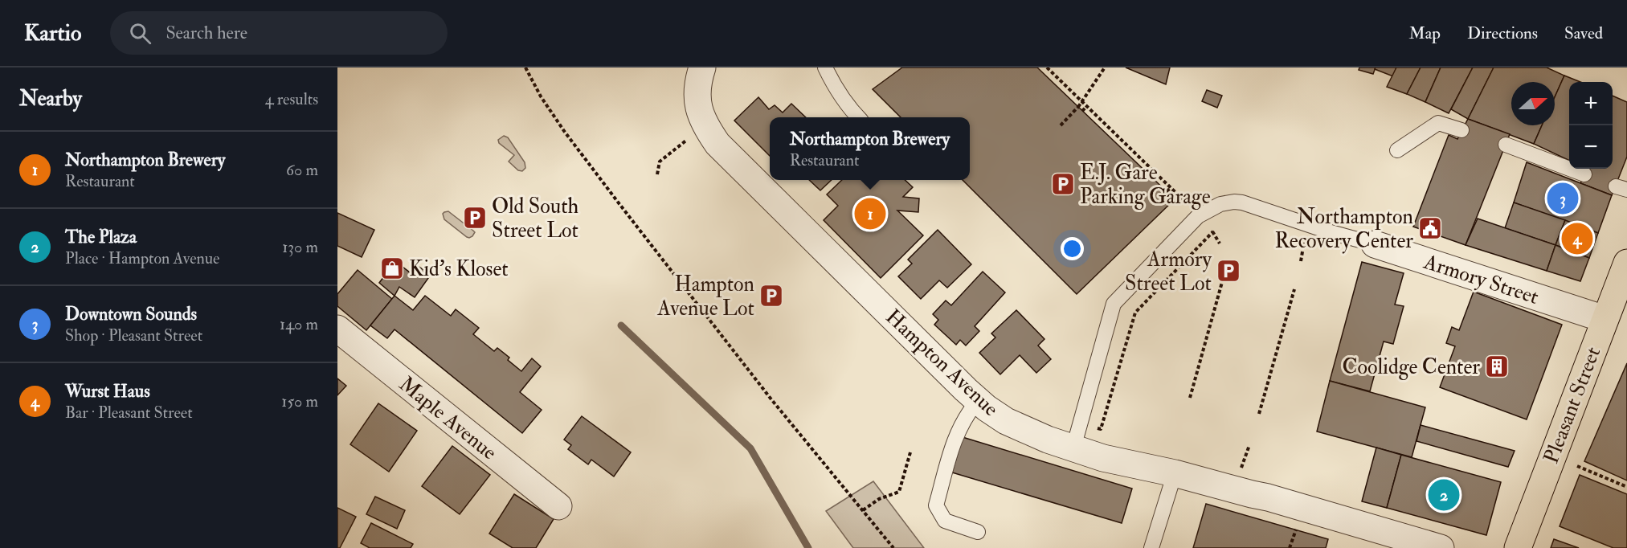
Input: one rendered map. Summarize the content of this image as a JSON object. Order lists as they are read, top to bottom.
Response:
{
  "streets": {
    "main road": ["Pleasant Street"],
    "street": ["Armory Street", "Hampton Avenue", "Maple Avenue"]
  },
  "crossings": [
    ["Armory Street", "Hampton Avenue"],
    ["Armory Street", "Pleasant Street"]
  ],
  "places": {
    "parking": [
      "E.J. Gare Parking Garage",
      "Old South Street Lot",
      "Armory Street Lot",
      "Hampton Avenue Lot"
    ],
    "public building": ["Northampton Recovery Center"],
    "shop": ["Kid's Kloset"],
    "building": ["Coolidge Center"]
  },
  "north": "right",
  "page": {
    "header": "Kartio",
    "search": "Search here",
    "nav": ["Map", "Directions", "Saved"],
    "heading": ["Nearby", "4 results"],
    "map_buttons": ["+", "−"],
    "popup": ["Northampton Brewery", "Restaurant"],
    "list": [
      {
        "mark": "1",
        "name": "Northampton Brewery",
        "note": "Restaurant",
        "value": "60 m"
      },
      {
        "mark": "2",
        "name": "The Plaza",
        "note": "Place · Hampton Avenue",
        "value": "130 m"
      },
      {
        "mark": "3",
        "name": "Downtown Sounds",
        "note": "Shop · Pleasant Street",
        "value": "140 m"
      },
      {
        "mark": "4",
        "name": "Wurst Haus",
        "note": "Bar · Pleasant Street",
        "value": "150 m"
      }
    ],
    "pins": [
      "3",
      "1",
      "4",
      "2"
    ]
  }
}
